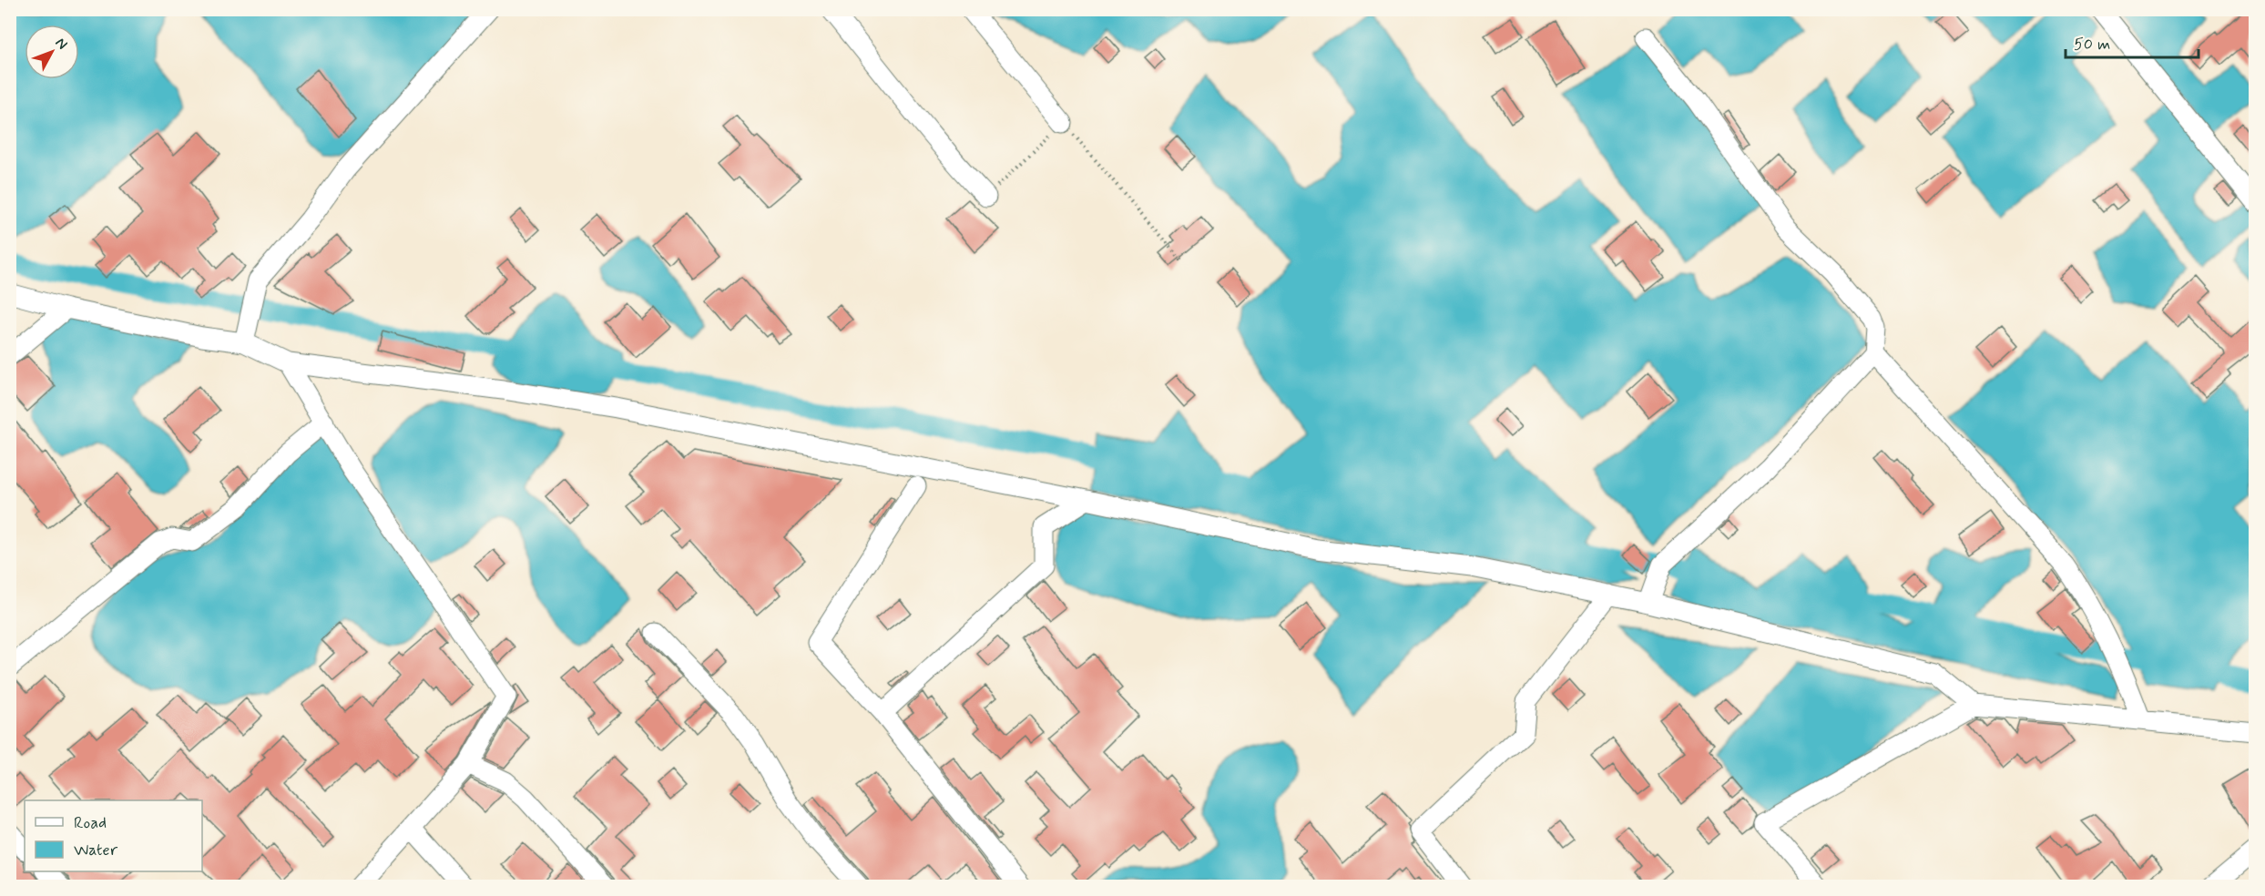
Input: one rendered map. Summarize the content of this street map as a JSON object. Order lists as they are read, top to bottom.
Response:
{
  "legend": ["Road", "Water"],
  "scale_bar": "50 m",
  "north": "top right"
}
